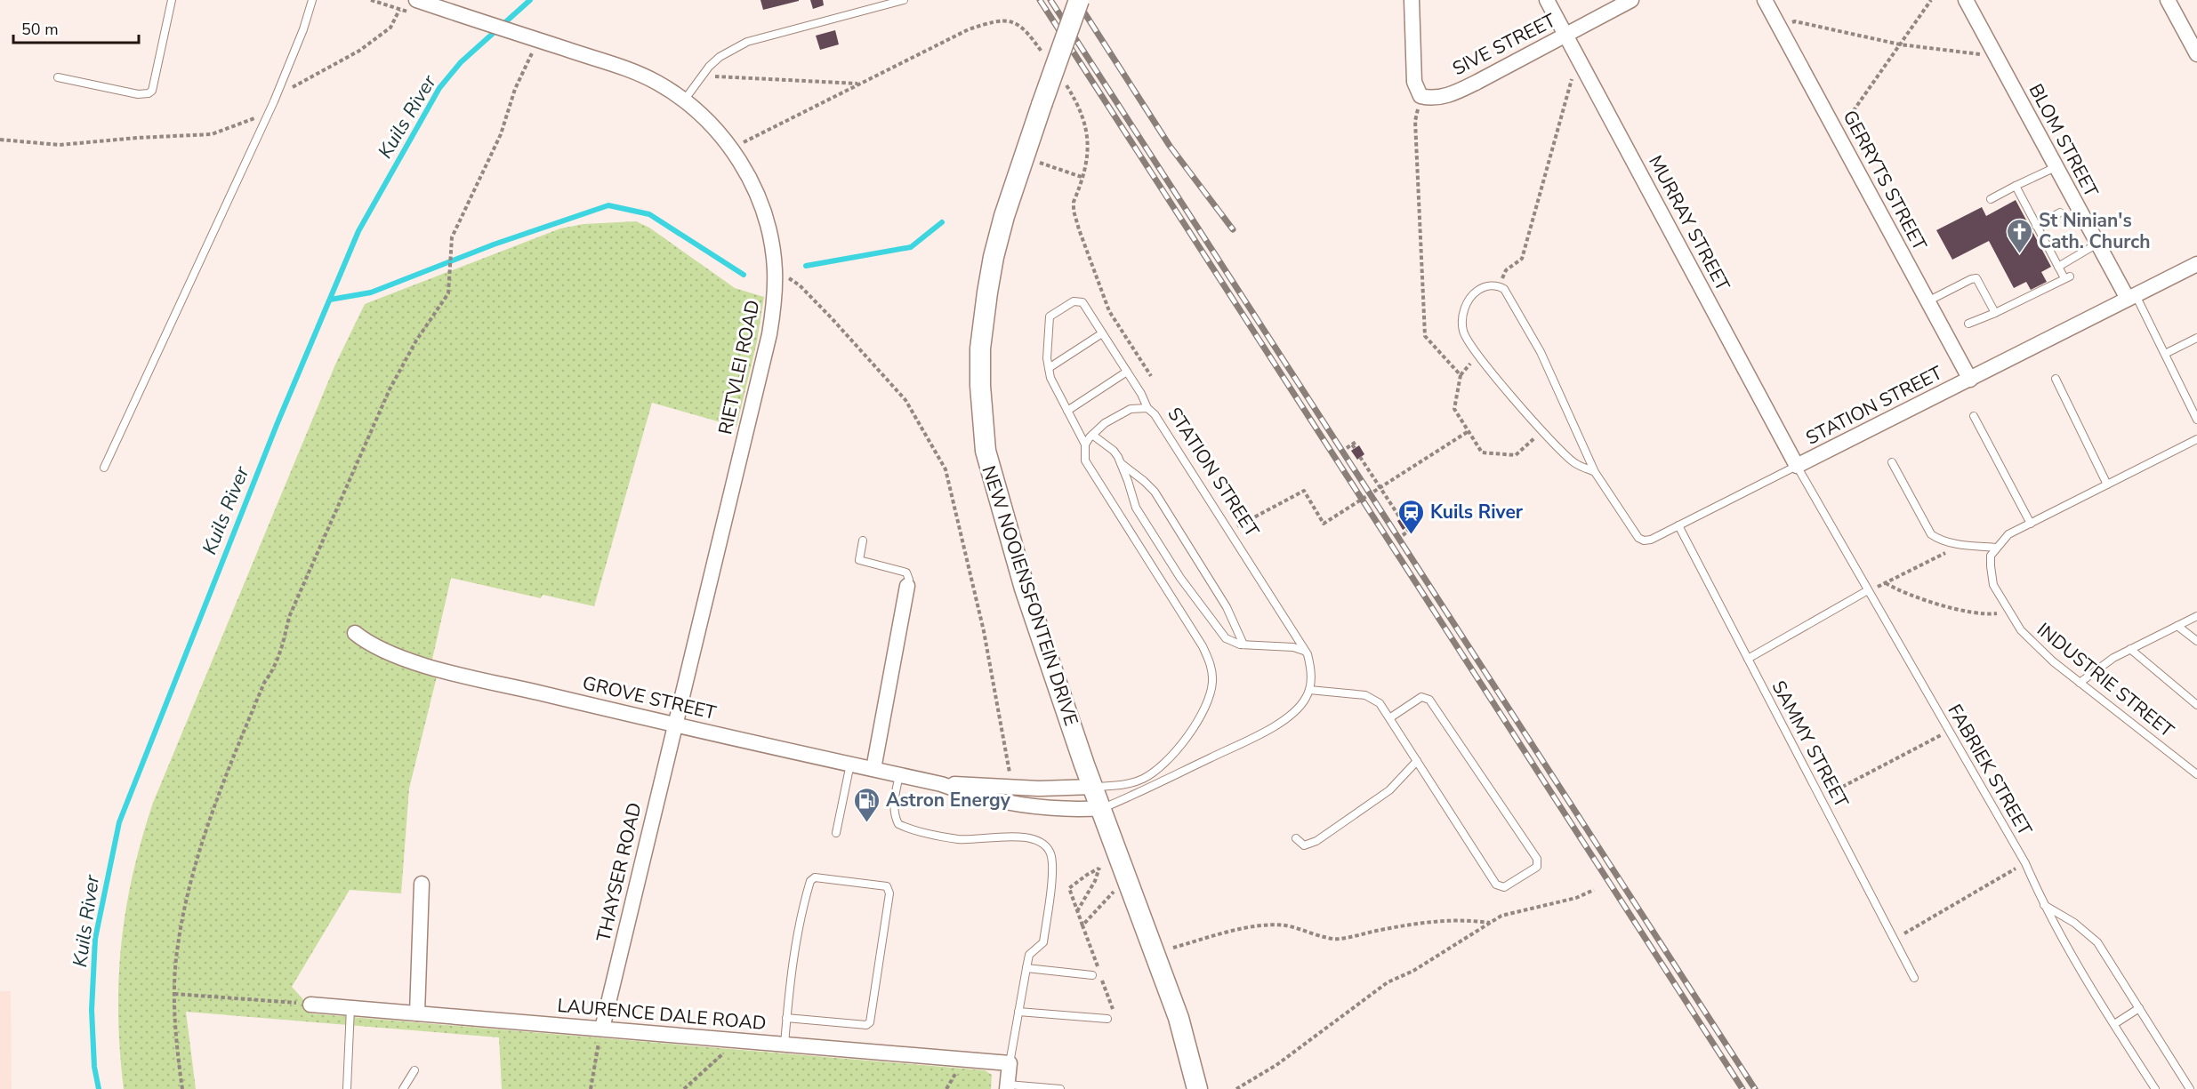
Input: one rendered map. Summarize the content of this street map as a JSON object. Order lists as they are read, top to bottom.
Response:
{
  "streets": {
    "street": [
      "SIVE STREET",
      "BLOM STREET",
      "GERRYTS STREET",
      "MURRAY STREET",
      "RIETVLEI ROAD",
      "STATION STREET",
      "NEW NOOIENSFONTEIN DRIVE",
      "GROVE STREET",
      "THAYSER ROAD",
      "LAURENCE DALE ROAD"
    ],
    "lane": ["INDUSTRIE STREET", "SAMMY STREET", "FABRIEK STREET"]
  },
  "crossings": [
    ["SIVE STREET", "MURRAY STREET"],
    ["BLOM STREET", "STATION STREET"],
    ["GERRYTS STREET", "STATION STREET"],
    ["MURRAY STREET", "STATION STREET"],
    ["MURRAY STREET", "FABRIEK STREET"],
    ["RIETVLEI ROAD", "GROVE STREET"],
    ["RIETVLEI ROAD", "THAYSER ROAD"],
    ["STATION STREET", "SAMMY STREET"],
    ["STATION STREET", "FABRIEK STREET"],
    ["NEW NOOIENSFONTEIN DRIVE", "GROVE STREET"],
    ["GROVE STREET", "THAYSER ROAD"],
    ["THAYSER ROAD", "LAURENCE DALE ROAD"]
  ],
  "water": ["Kuils River"],
  "places": {
    "church": ["St Ninian's Cath. Church"],
    "station": ["Kuils River"],
    "fuel station": ["Astron Energy"]
  },
  "scale_bar": "50 m"
}
